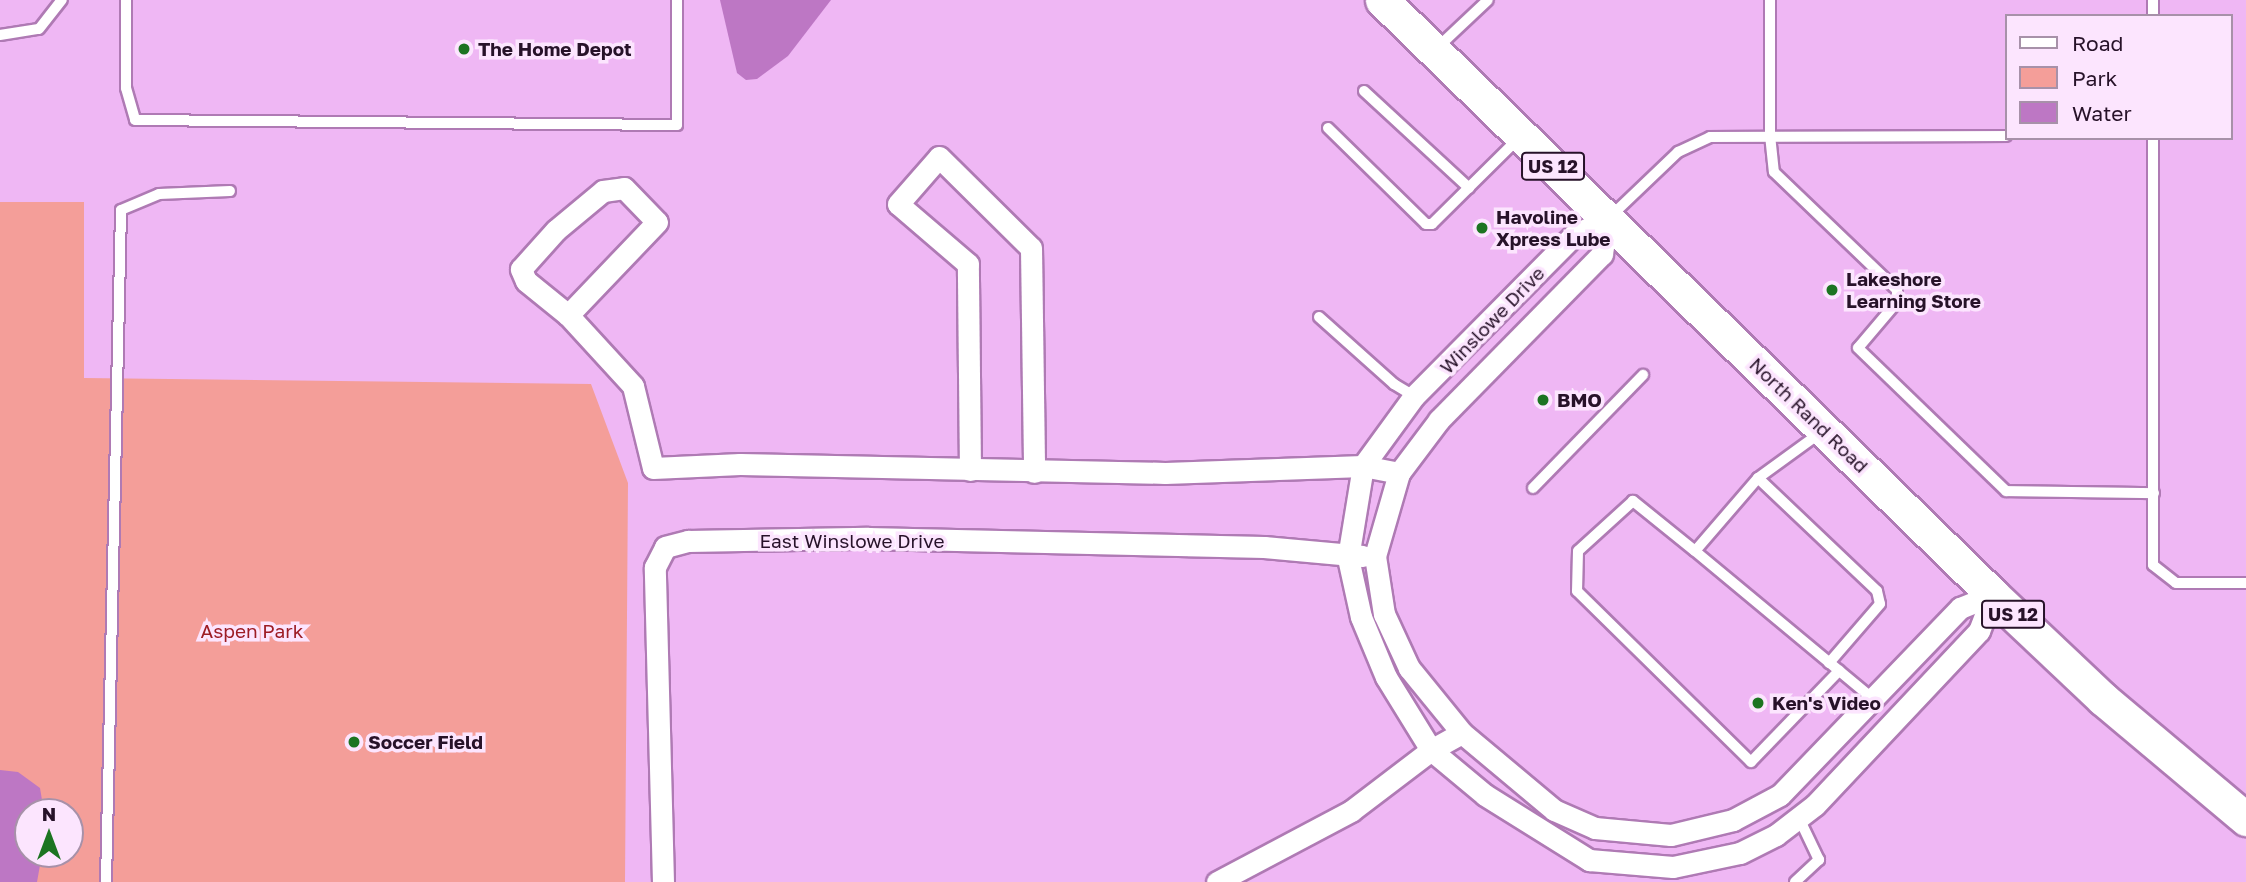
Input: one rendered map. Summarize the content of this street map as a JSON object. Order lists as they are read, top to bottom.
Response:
{
  "streets": {
    "main road": ["US 12", "North Rand Road"],
    "street": ["Winslowe Drive", "East Winslowe Drive"]
  },
  "crossings": [
    ["Winslowe Drive", "North Rand Road"],
    ["Winslowe Drive", "East Winslowe Drive"]
  ],
  "parks": ["Aspen Park"],
  "places": [
    "The Home Depot",
    "Havoline Xpress Lube",
    "Lakeshore Learning Store",
    "BMO",
    "Ken's Video",
    "Soccer Field"
  ],
  "legend": ["Road", "Park", "Water"],
  "north": "top"
}
